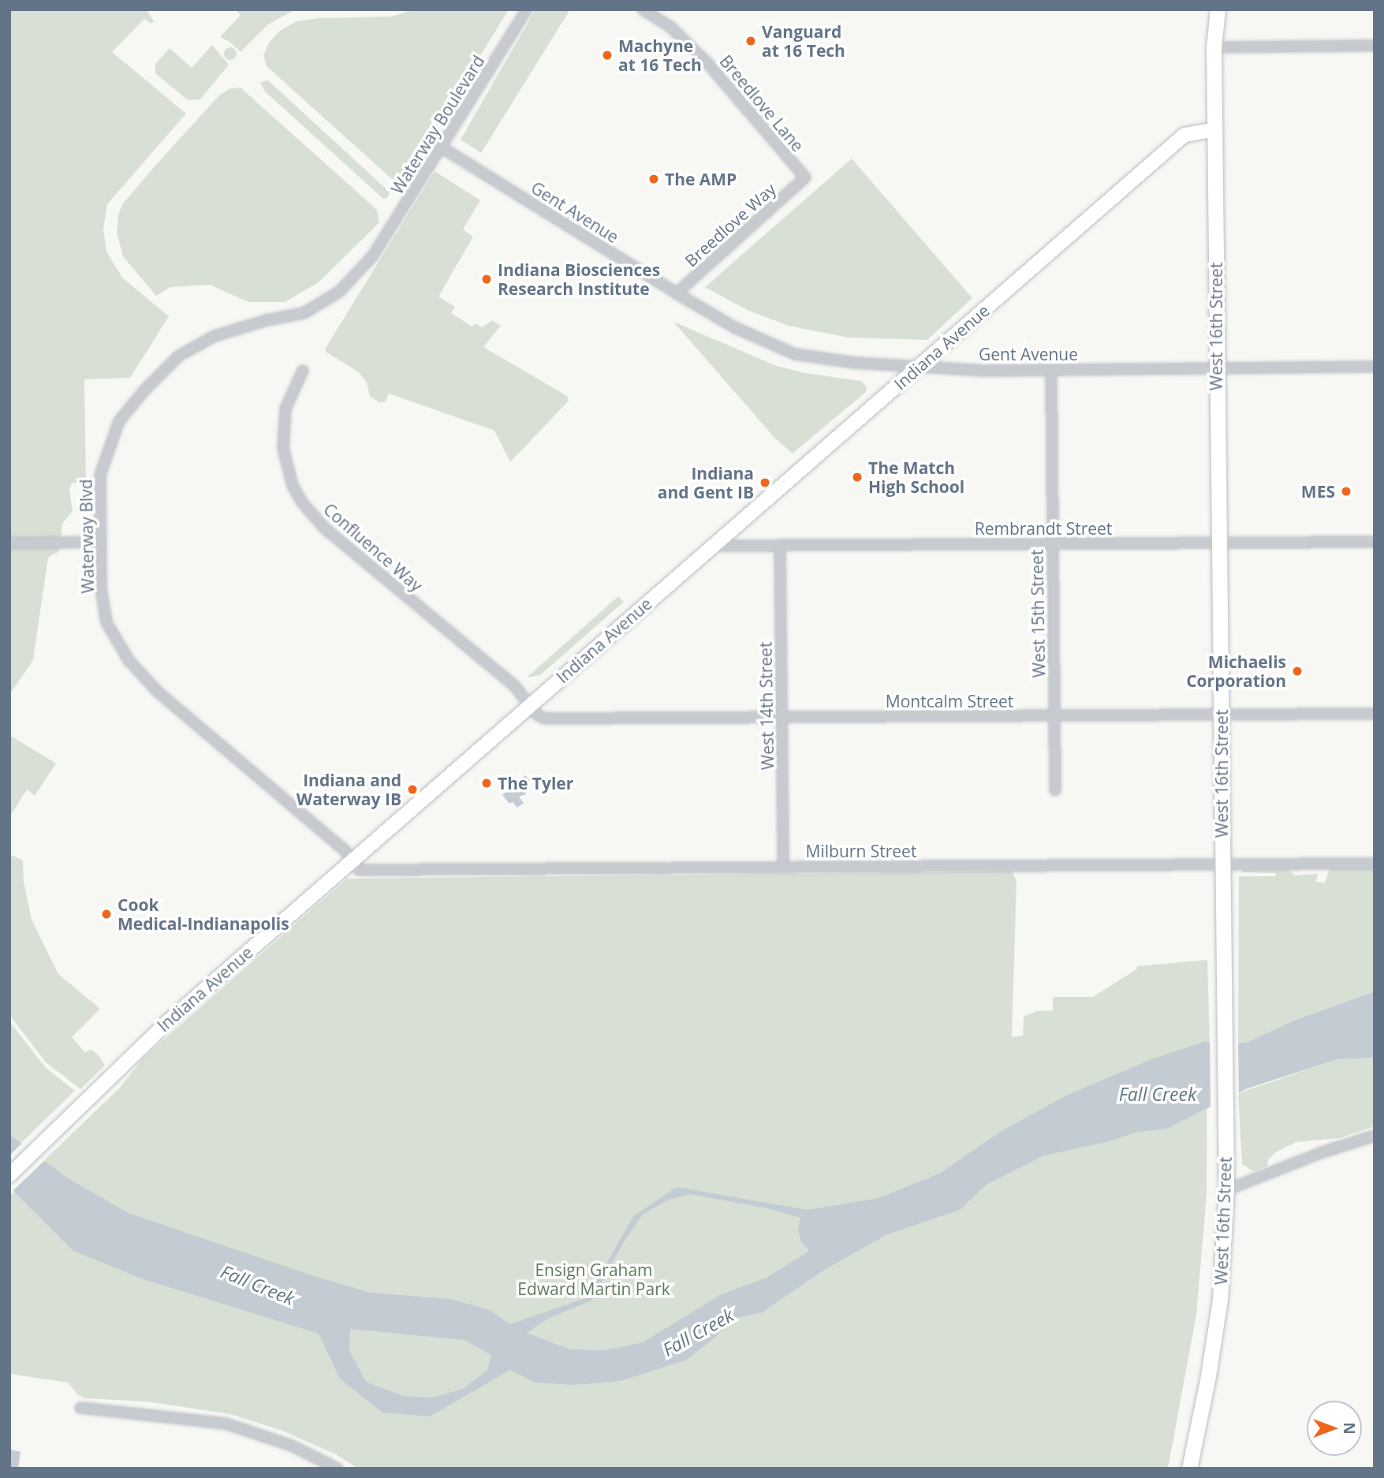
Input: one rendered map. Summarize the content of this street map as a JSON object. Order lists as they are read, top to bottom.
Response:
{
  "streets": {
    "main road": ["West 16th Street", "Indiana Avenue"],
    "street": [
      "Breedlove Lane",
      "Waterway Boulevard",
      "Gent Avenue",
      "Breedlove Way",
      "Rembrandt Street",
      "Waterway Blvd",
      "Confluence Way",
      "West 15th Street",
      "Montcalm Street",
      "West 14th Street",
      "Milburn Street"
    ]
  },
  "crossings": [
    ["Breedlove Lane", "Breedlove Way"],
    ["Waterway Boulevard", "Gent Avenue"],
    ["Waterway Boulevard", "Waterway Blvd"],
    ["Gent Avenue", "Breedlove Way"],
    ["Gent Avenue", "West 16th Street"],
    ["Gent Avenue", "Indiana Avenue"],
    ["Gent Avenue", "West 15th Street"],
    ["West 16th Street", "Indiana Avenue"],
    ["West 16th Street", "Rembrandt Street"],
    ["West 16th Street", "Montcalm Street"],
    ["West 16th Street", "Milburn Street"],
    ["Indiana Avenue", "Rembrandt Street"],
    ["Indiana Avenue", "Waterway Blvd"],
    ["Indiana Avenue", "Confluence Way"],
    ["Indiana Avenue", "Montcalm Street"],
    ["Indiana Avenue", "Milburn Street"],
    ["Rembrandt Street", "West 15th Street"],
    ["Rembrandt Street", "West 14th Street"],
    ["Waterway Blvd", "Milburn Street"],
    ["Confluence Way", "Montcalm Street"],
    ["West 15th Street", "Montcalm Street"],
    ["Montcalm Street", "West 14th Street"],
    ["West 14th Street", "Milburn Street"]
  ],
  "water": ["Fall Creek"],
  "parks": ["Ensign Graham Edward Martin Park"],
  "places": [
    "Vanguard at 16 Tech",
    "Machyne at 16 Tech",
    "The AMP",
    "Indiana Biosciences Research Institute",
    "The Match High School",
    "Indiana and Gent IB",
    "MES",
    "Michaelis Corporation",
    "The Tyler",
    "Indiana and Waterway IB",
    "Cook Medical-Indianapolis"
  ],
  "north": "right"
}
